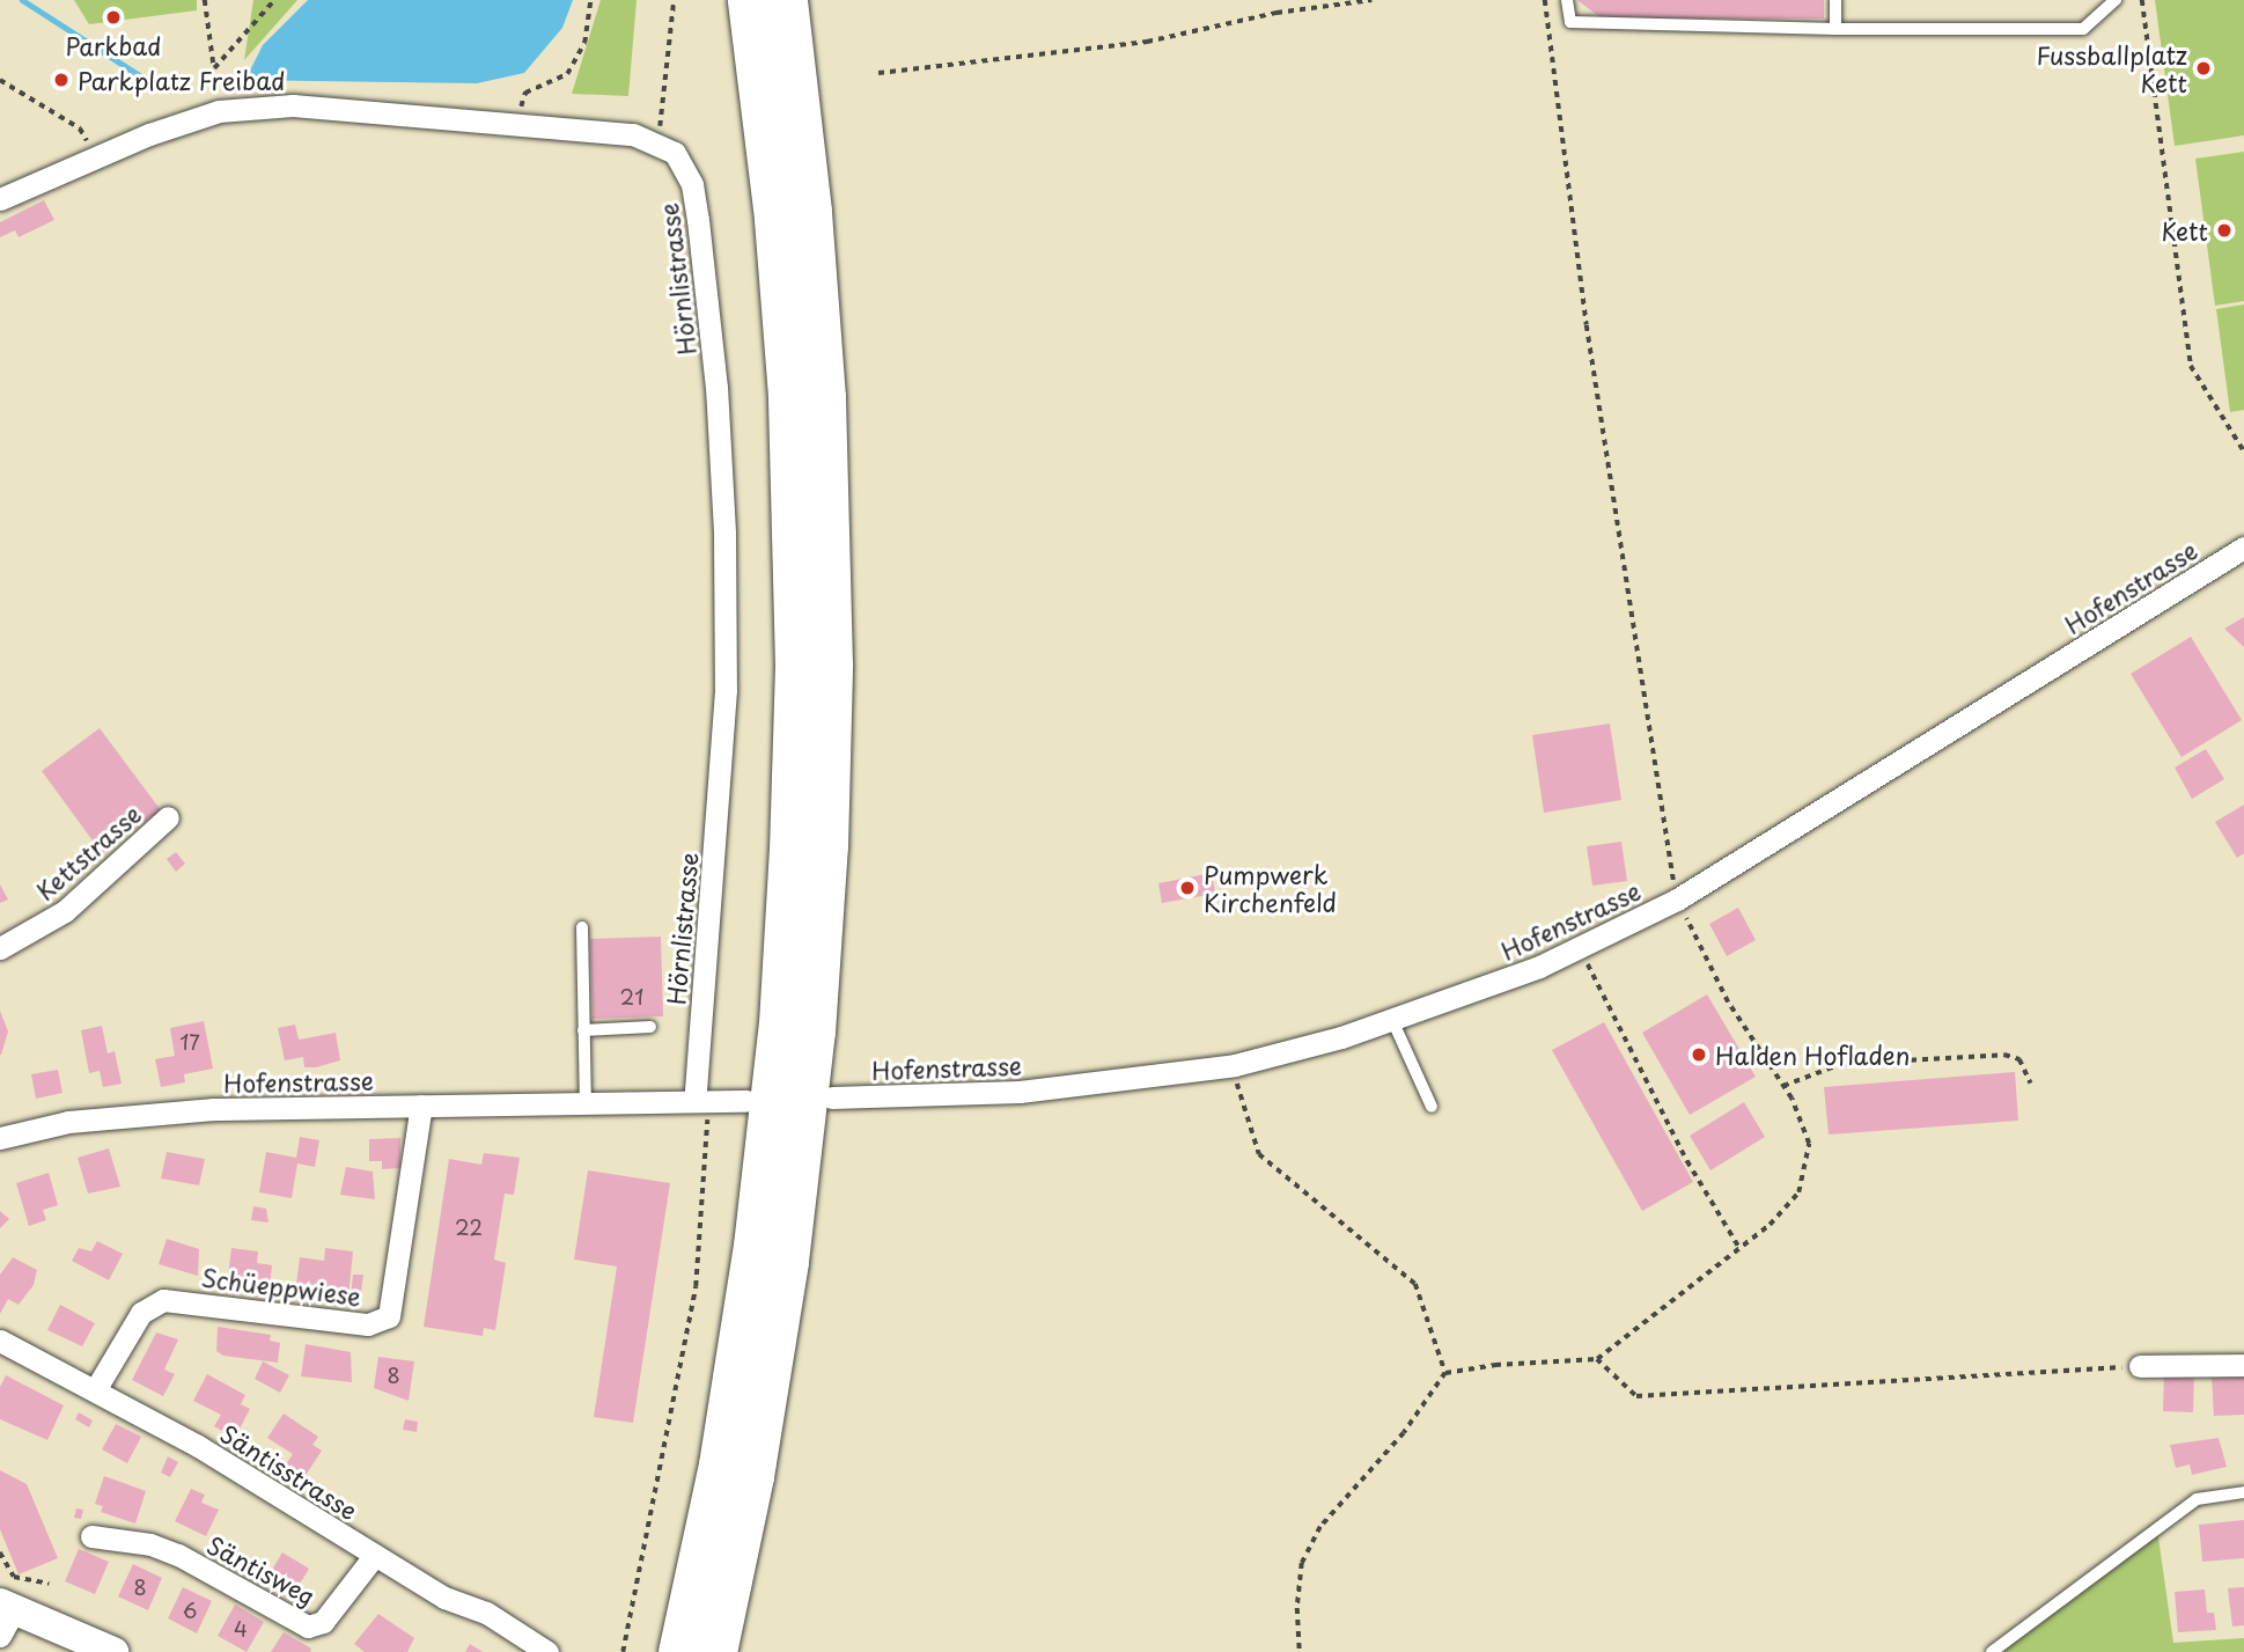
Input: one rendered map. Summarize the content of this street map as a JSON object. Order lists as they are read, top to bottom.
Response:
{
  "streets": {
    "street": [
      "Hörnlistrasse",
      "Hofenstrasse",
      "Kettstrasse",
      "Schüeppwiese",
      "Säntisstrasse",
      "Säntisweg"
    ]
  },
  "crossings": [
    ["Hörnlistrasse", "Hofenstrasse"],
    ["Hofenstrasse", "Schüeppwiese"],
    ["Schüeppwiese", "Säntisstrasse"],
    ["Säntisstrasse", "Säntisweg"]
  ],
  "places": [
    "Parkbad",
    "Fussballplatz Kett",
    "Parkplatz Freibad",
    "Kett",
    "Pumpwerk Kirchenfeld",
    "Halden Hofladen"
  ],
  "house_numbers": [
    "21",
    "17",
    "22",
    "8",
    "8",
    "6",
    "4"
  ]
}
